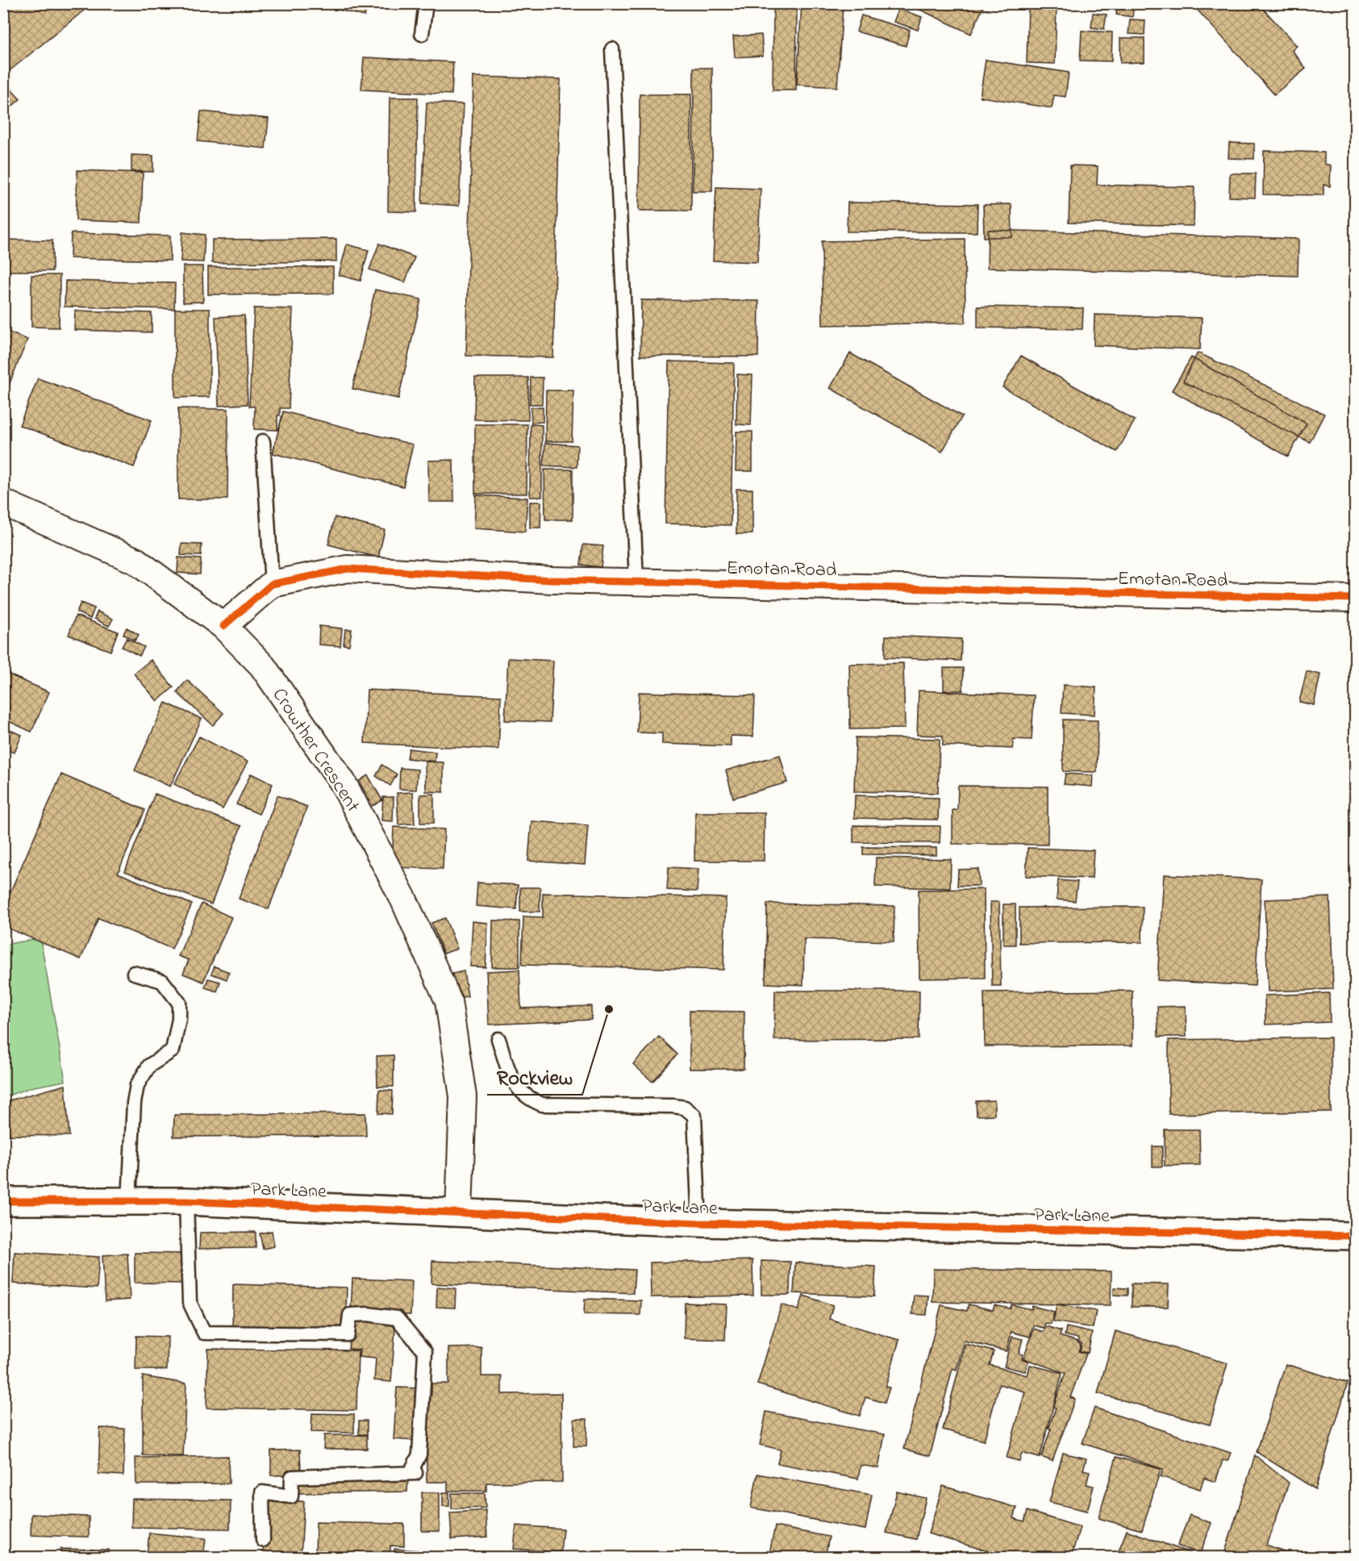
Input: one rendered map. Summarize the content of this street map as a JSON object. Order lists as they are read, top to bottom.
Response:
{
  "streets": {
    "street": ["Emotan Road", "Crowther Crescent", "Park Lane"]
  },
  "crossings": [
    ["Emotan Road", "Crowther Crescent"],
    ["Crowther Crescent", "Park Lane"]
  ],
  "places": ["Rockview"]
}
